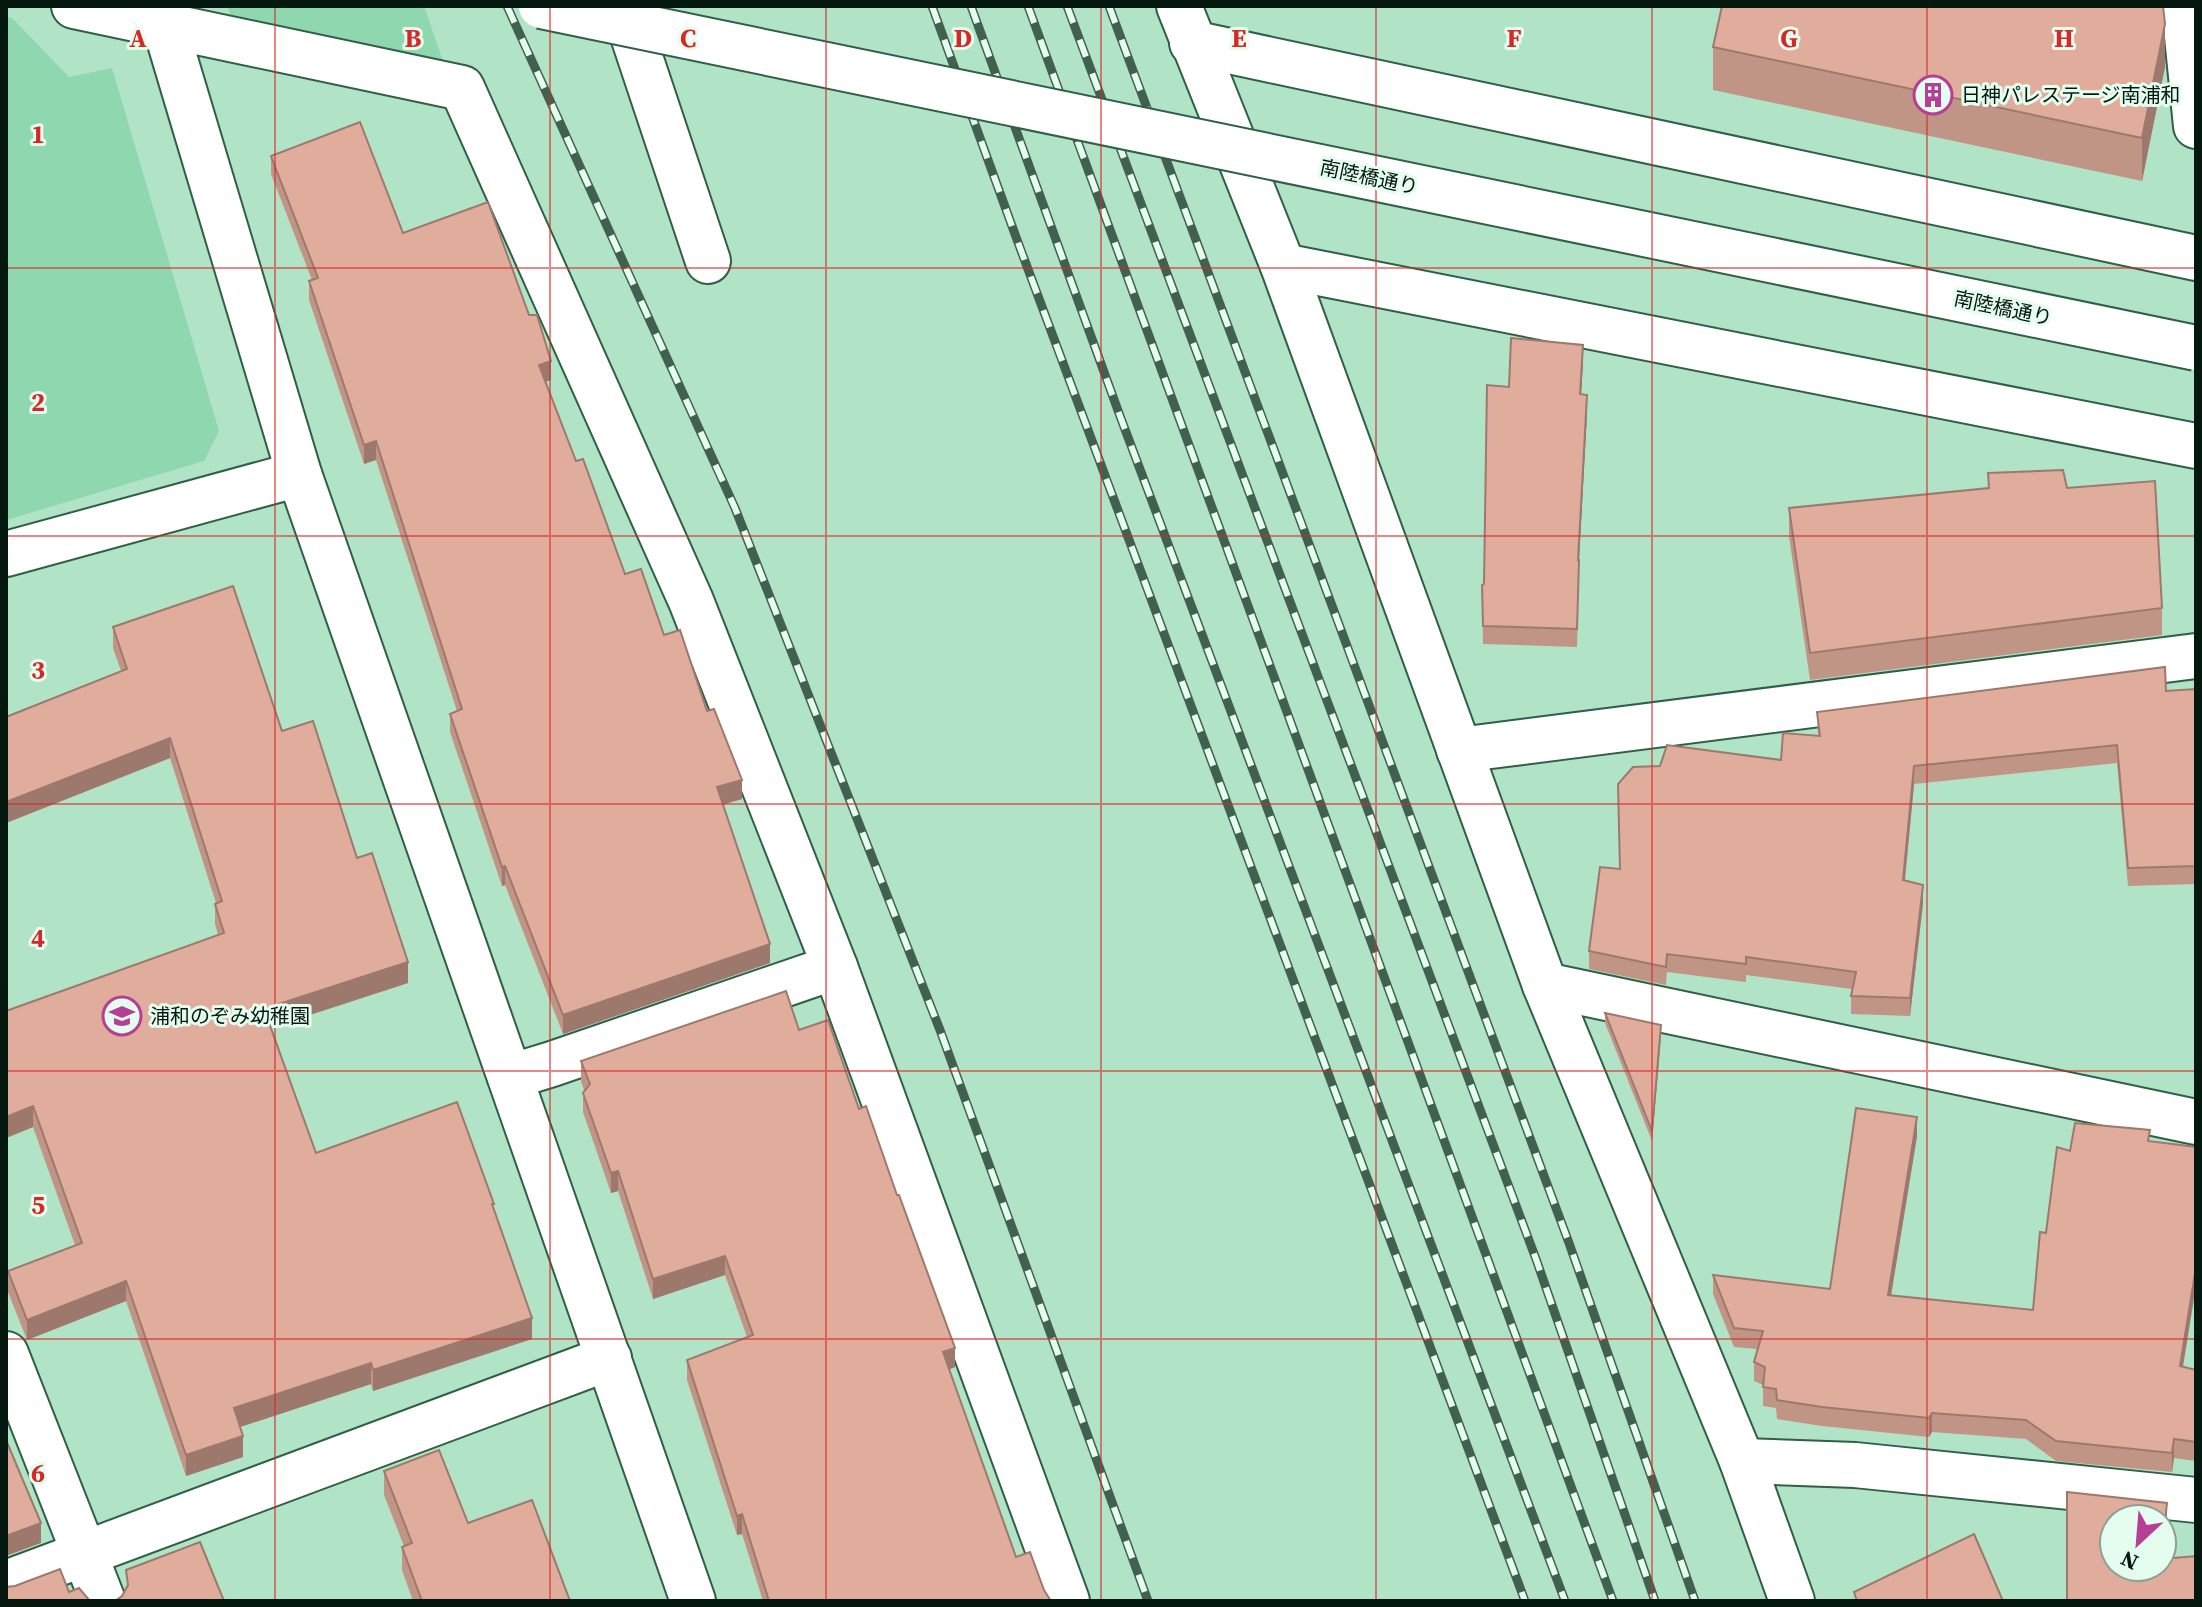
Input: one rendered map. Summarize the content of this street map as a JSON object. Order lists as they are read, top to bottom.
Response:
{
  "streets": {
    "street": ["南陸橋通り"]
  },
  "places": {
    "building": ["日神パレステージ南浦和"],
    "school or university": ["浦和のぞみ幼稚園"]
  },
  "north": "bottom left",
  "grid": {
    "columns": [
      "A",
      "B",
      "C",
      "D",
      "E",
      "F",
      "G",
      "H"
    ],
    "rows": [
      "1",
      "2",
      "3",
      "4",
      "5",
      "6"
    ]
  }
}
